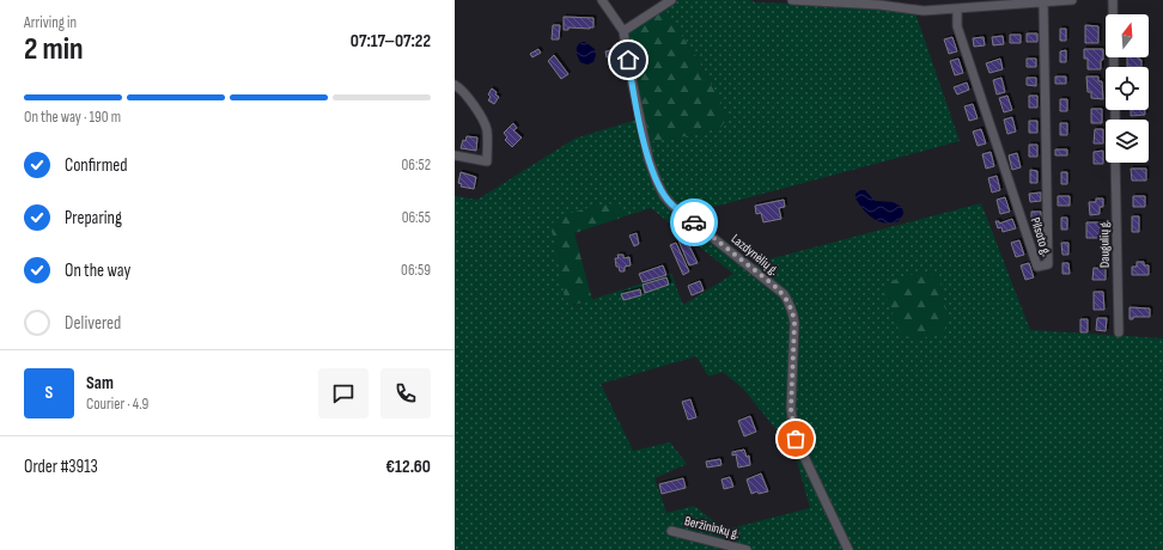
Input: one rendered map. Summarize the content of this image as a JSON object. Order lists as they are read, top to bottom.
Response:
{
  "streets": {
    "street": [
      "Pilsoto g.",
      "Daugulių g.",
      "Lazdynėlių g.",
      "Beržininkų g."
    ]
  },
  "north": "top",
  "page": {
    "heading": ["2 min", "Arriving in", "07:17–07:22"],
    "panel": [
      "Sam",
      "Courier · 4.9",
      "Order #3913",
      "€12.60"
    ],
    "bar": "On the way · 190 m",
    "list": [
      ["Confirmed", "06:52"],
      ["Preparing", "06:55"],
      ["On the way", "06:59"],
      "Delivered"
    ],
    "round": "S"
  }
}
